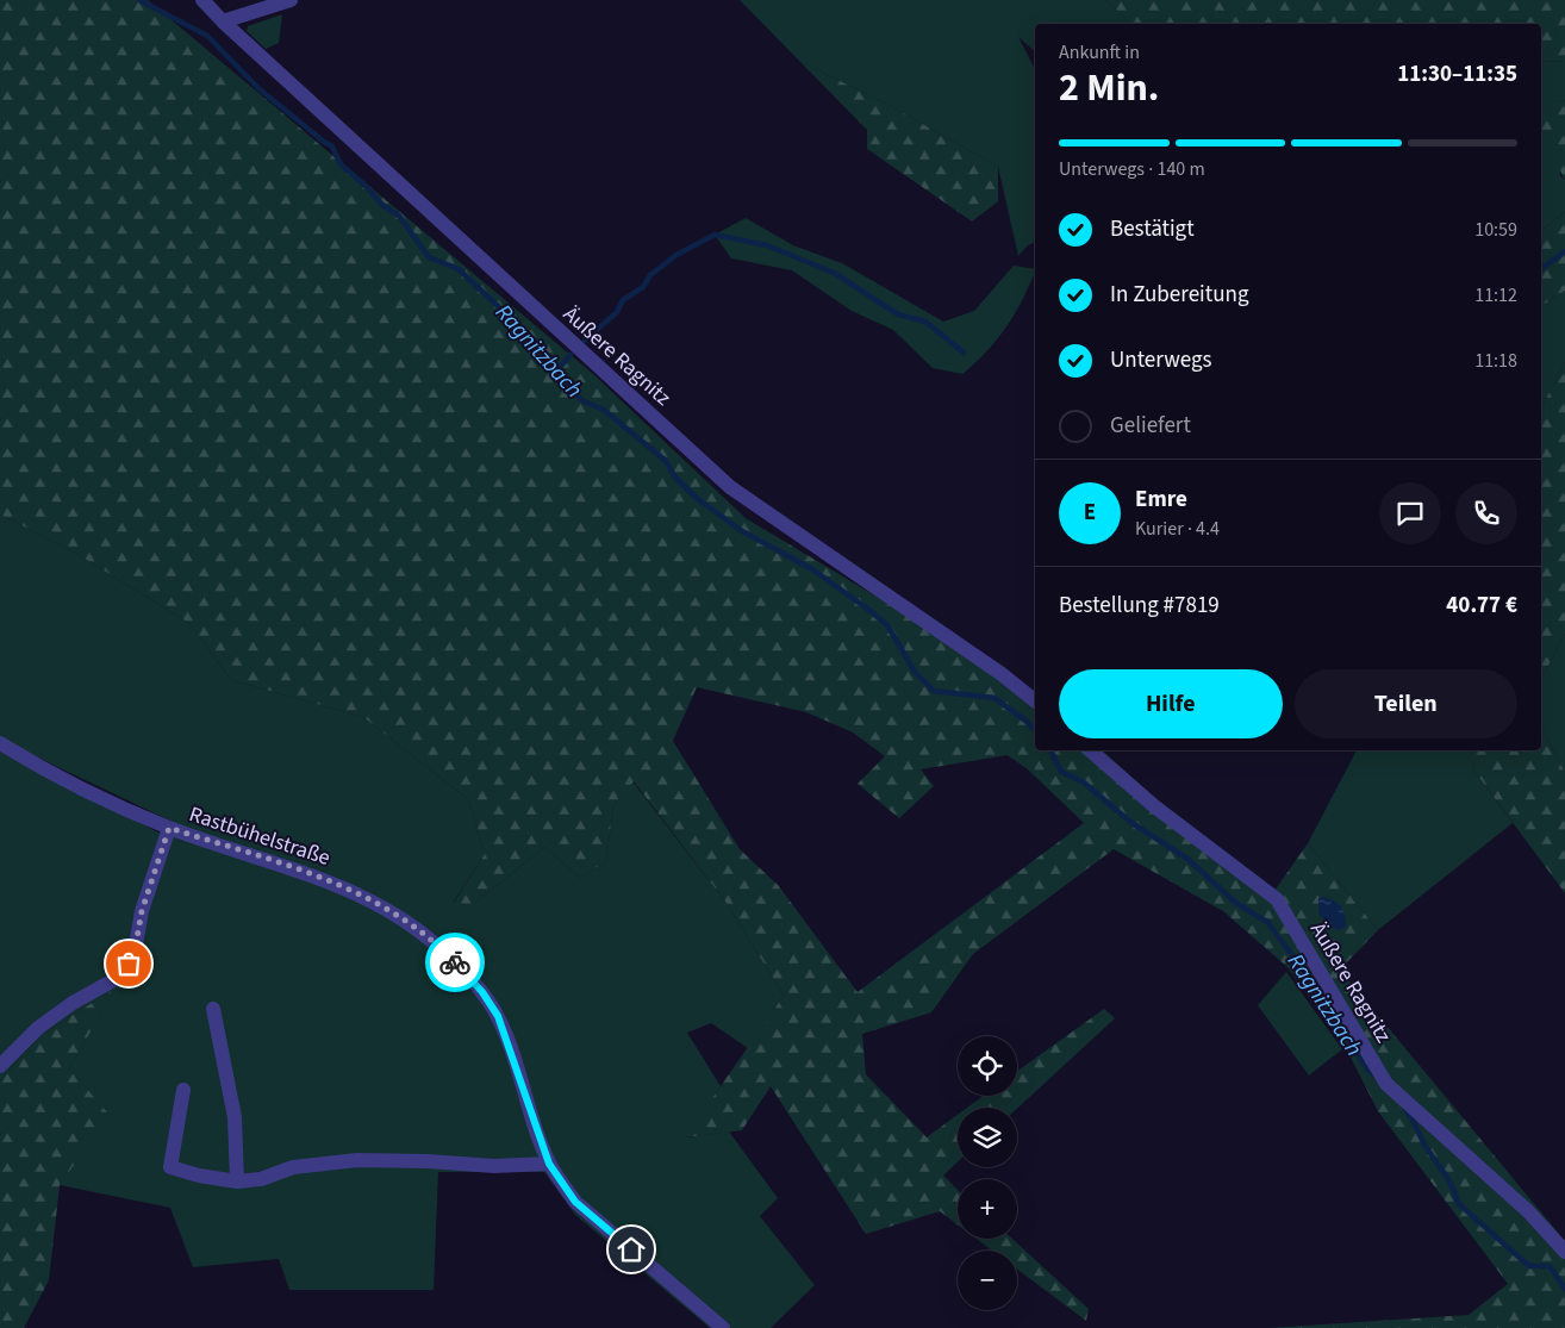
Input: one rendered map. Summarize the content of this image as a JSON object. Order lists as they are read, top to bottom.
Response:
{
  "streets": {
    "street": ["Äußere Ragnitz", "Rastbühelstraße"]
  },
  "water": ["Ragnitzbach"],
  "page": {
    "heading": ["2 Min.", "Ankunft in", "11:30–11:35"],
    "panel": [
      "Emre",
      "Kurier · 4.4",
      "Bestellung #7819",
      "40.77 €"
    ],
    "bar": "Unterwegs · 140 m",
    "list": [
      ["Bestätigt", "10:59"],
      ["In Zubereitung", "11:12"],
      ["Unterwegs", "11:18"],
      "Geliefert"
    ],
    "round": "E",
    "buttons": ["Hilfe", "Teilen"],
    "map_buttons": ["+", "−"]
  }
}
